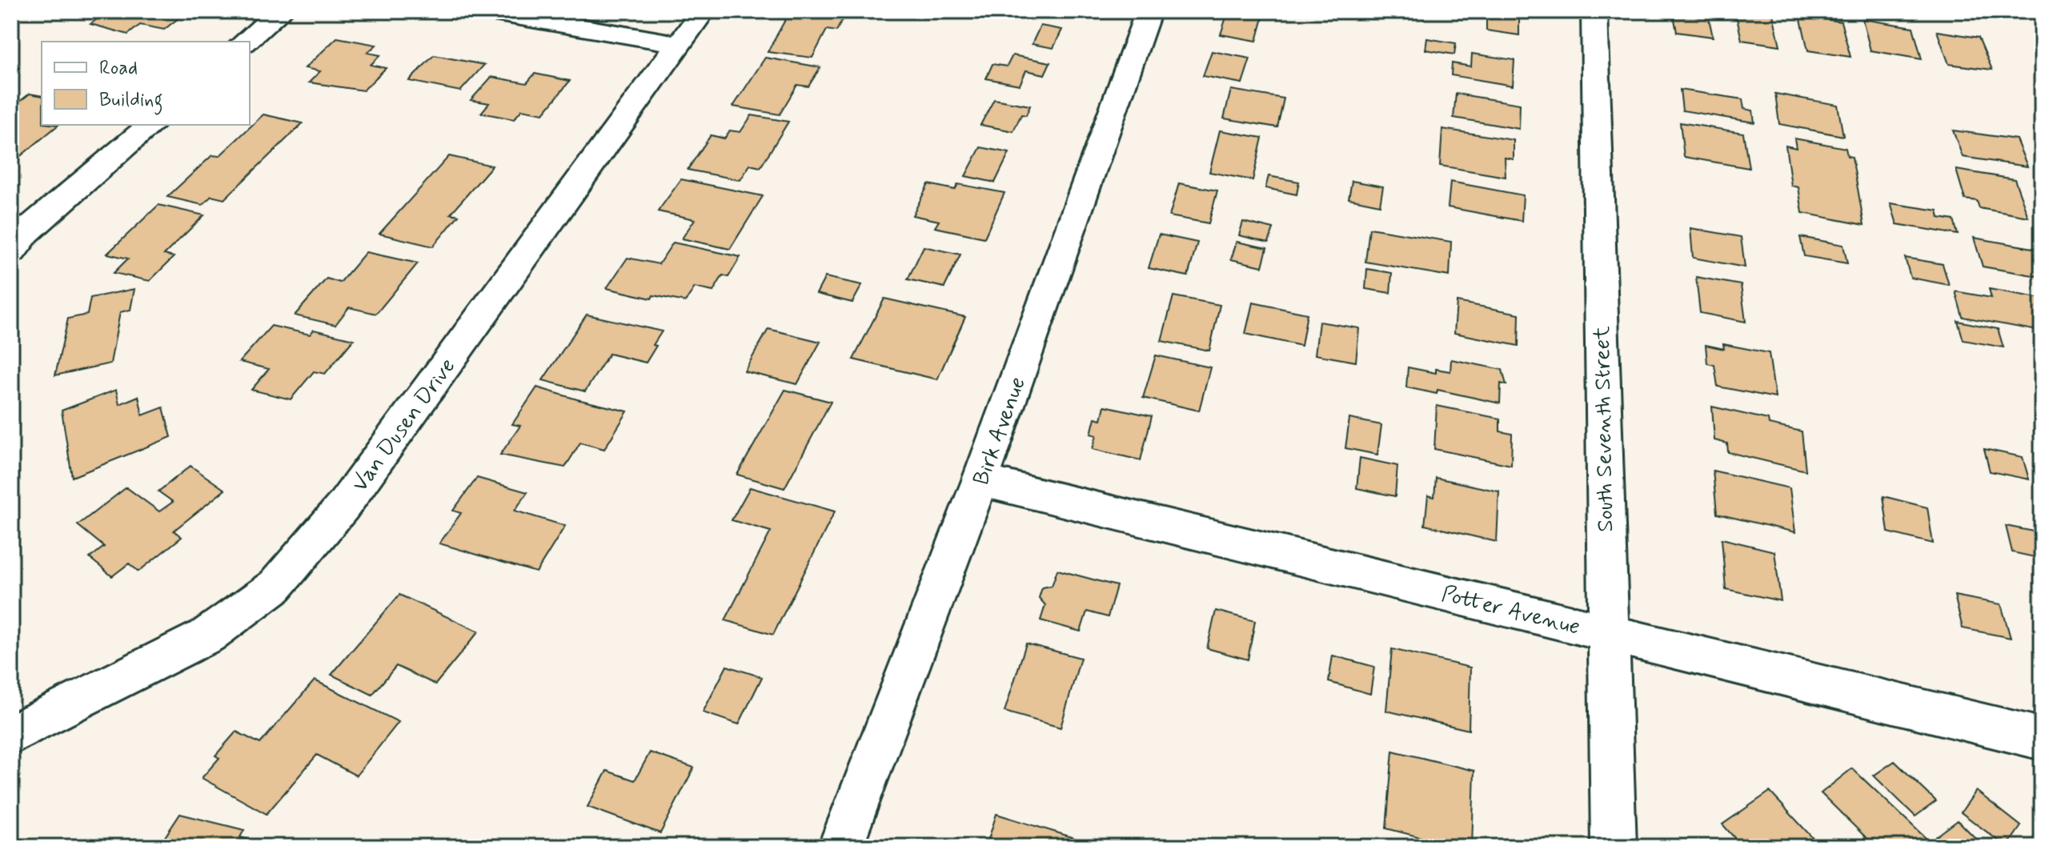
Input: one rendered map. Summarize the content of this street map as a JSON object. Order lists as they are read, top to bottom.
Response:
{
  "streets": {
    "street": [
      "Van Dusen Drive",
      "South Seventh Street",
      "Birk Avenue",
      "Potter Avenue"
    ]
  },
  "crossings": [
    ["South Seventh Street", "Potter Avenue"],
    ["Birk Avenue", "Potter Avenue"]
  ],
  "legend": ["Road", "Building"]
}
